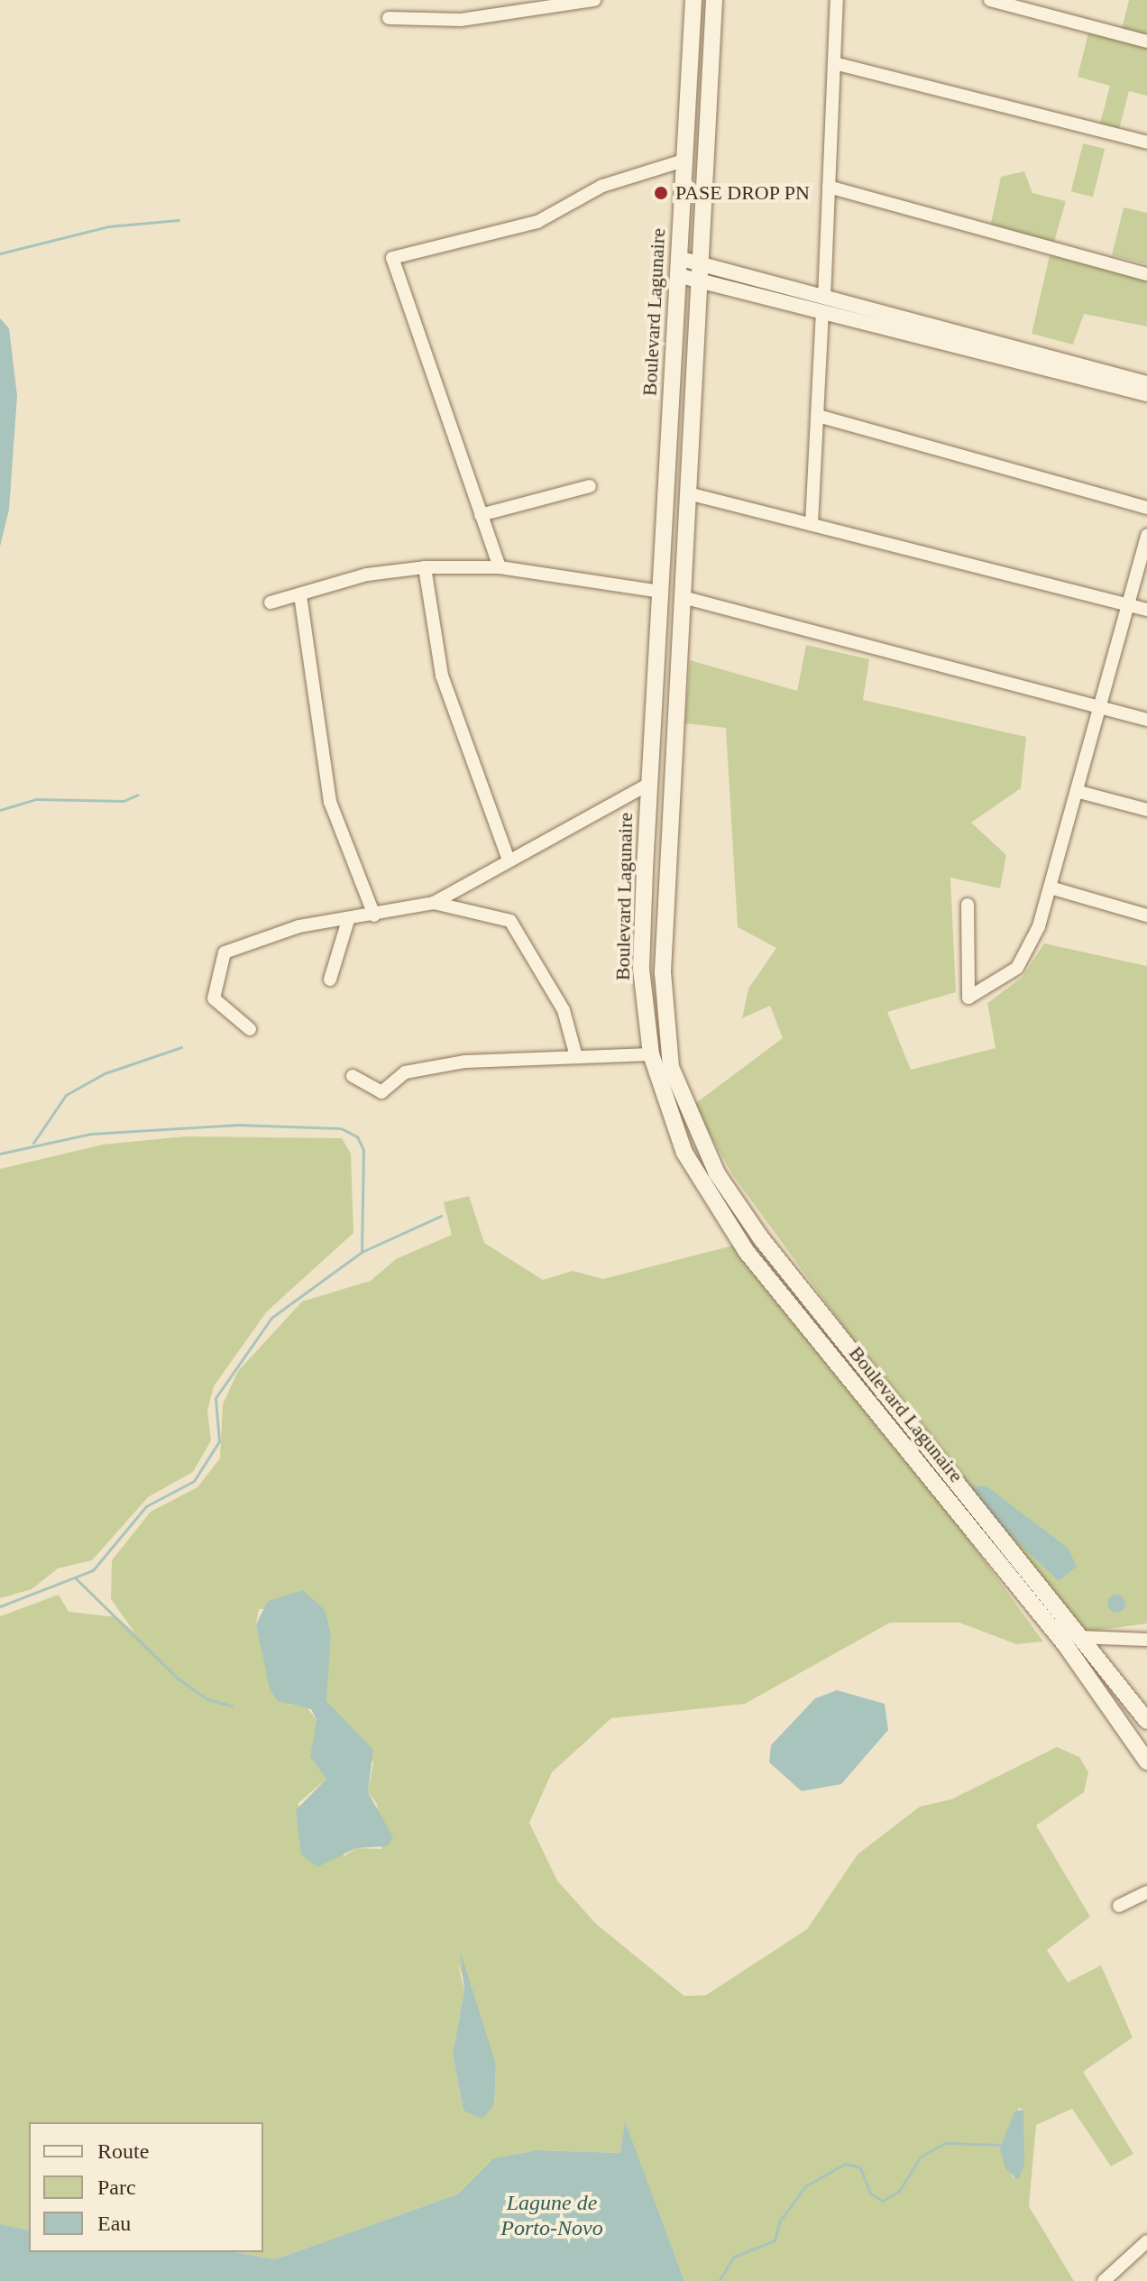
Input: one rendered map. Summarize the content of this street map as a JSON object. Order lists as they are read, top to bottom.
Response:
{
  "streets": {
    "main road": ["Boulevard Lagunaire"]
  },
  "water": ["Lagune de Porto-Novo"],
  "places": ["PASE DROP PN"],
  "legend": ["Route", "Parc", "Eau"]
}
